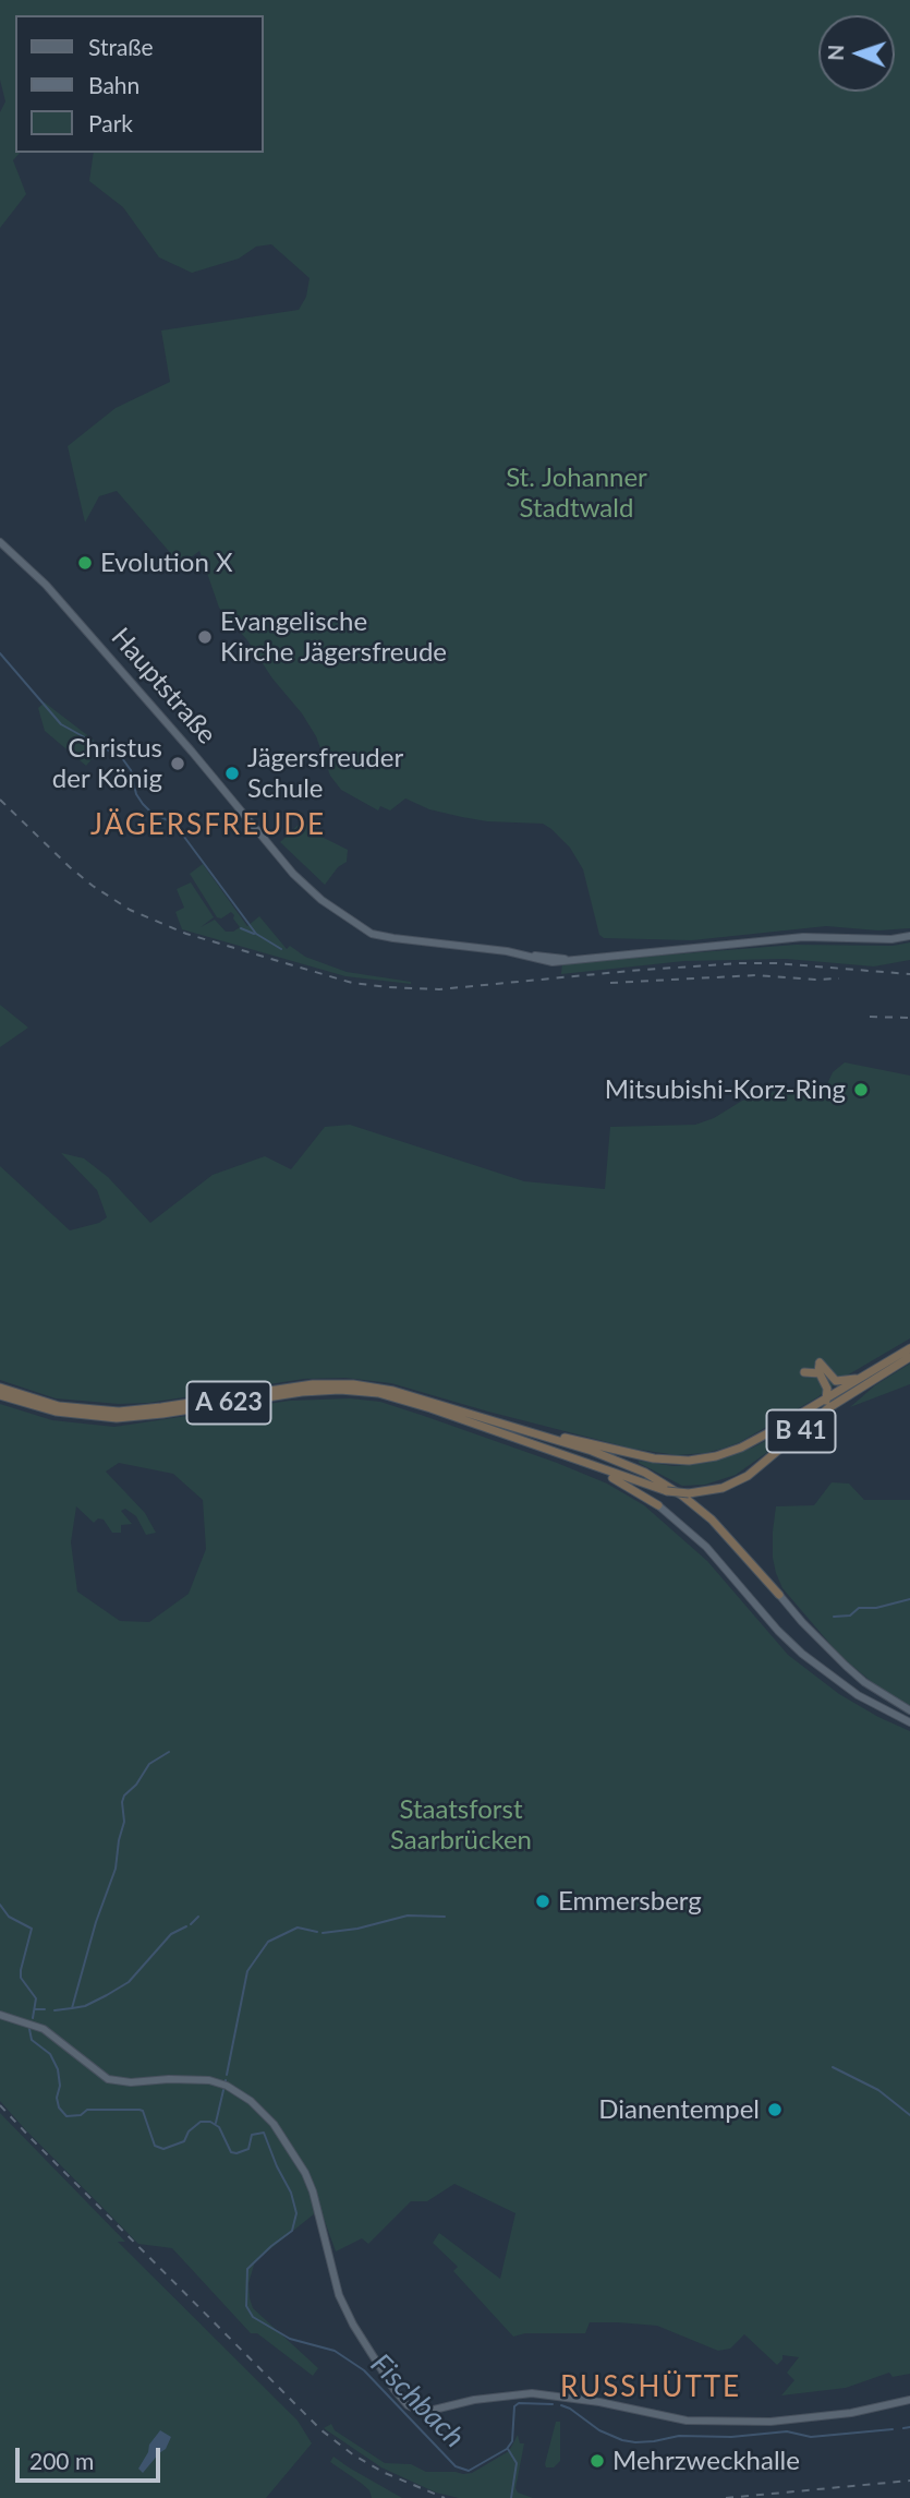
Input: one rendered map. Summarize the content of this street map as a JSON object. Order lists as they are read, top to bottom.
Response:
{
  "streets": {
    "highway": ["A 623", "B 41"],
    "main road": ["Hauptstraße"]
  },
  "crossings": [
    ["A 623", "B 41"]
  ],
  "districts": ["JÄGERSFREUDE", "RUSSHÜTTE"],
  "water": ["Fischbach"],
  "parks": ["St. Johanner Stadtwald", "Staatsforst Saarbrücken"],
  "places": [
    "Evolution X",
    "Evangelische Kirche Jägersfreude",
    "Christus der König",
    "Jägersfreuder Schule",
    "Mitsubishi-Korz-Ring",
    "Emmersberg",
    "Dianentempel",
    "Mehrzweckhalle"
  ],
  "legend": ["Straße", "Bahn", "Park"],
  "scale_bar": "200 m",
  "north": "left"
}
